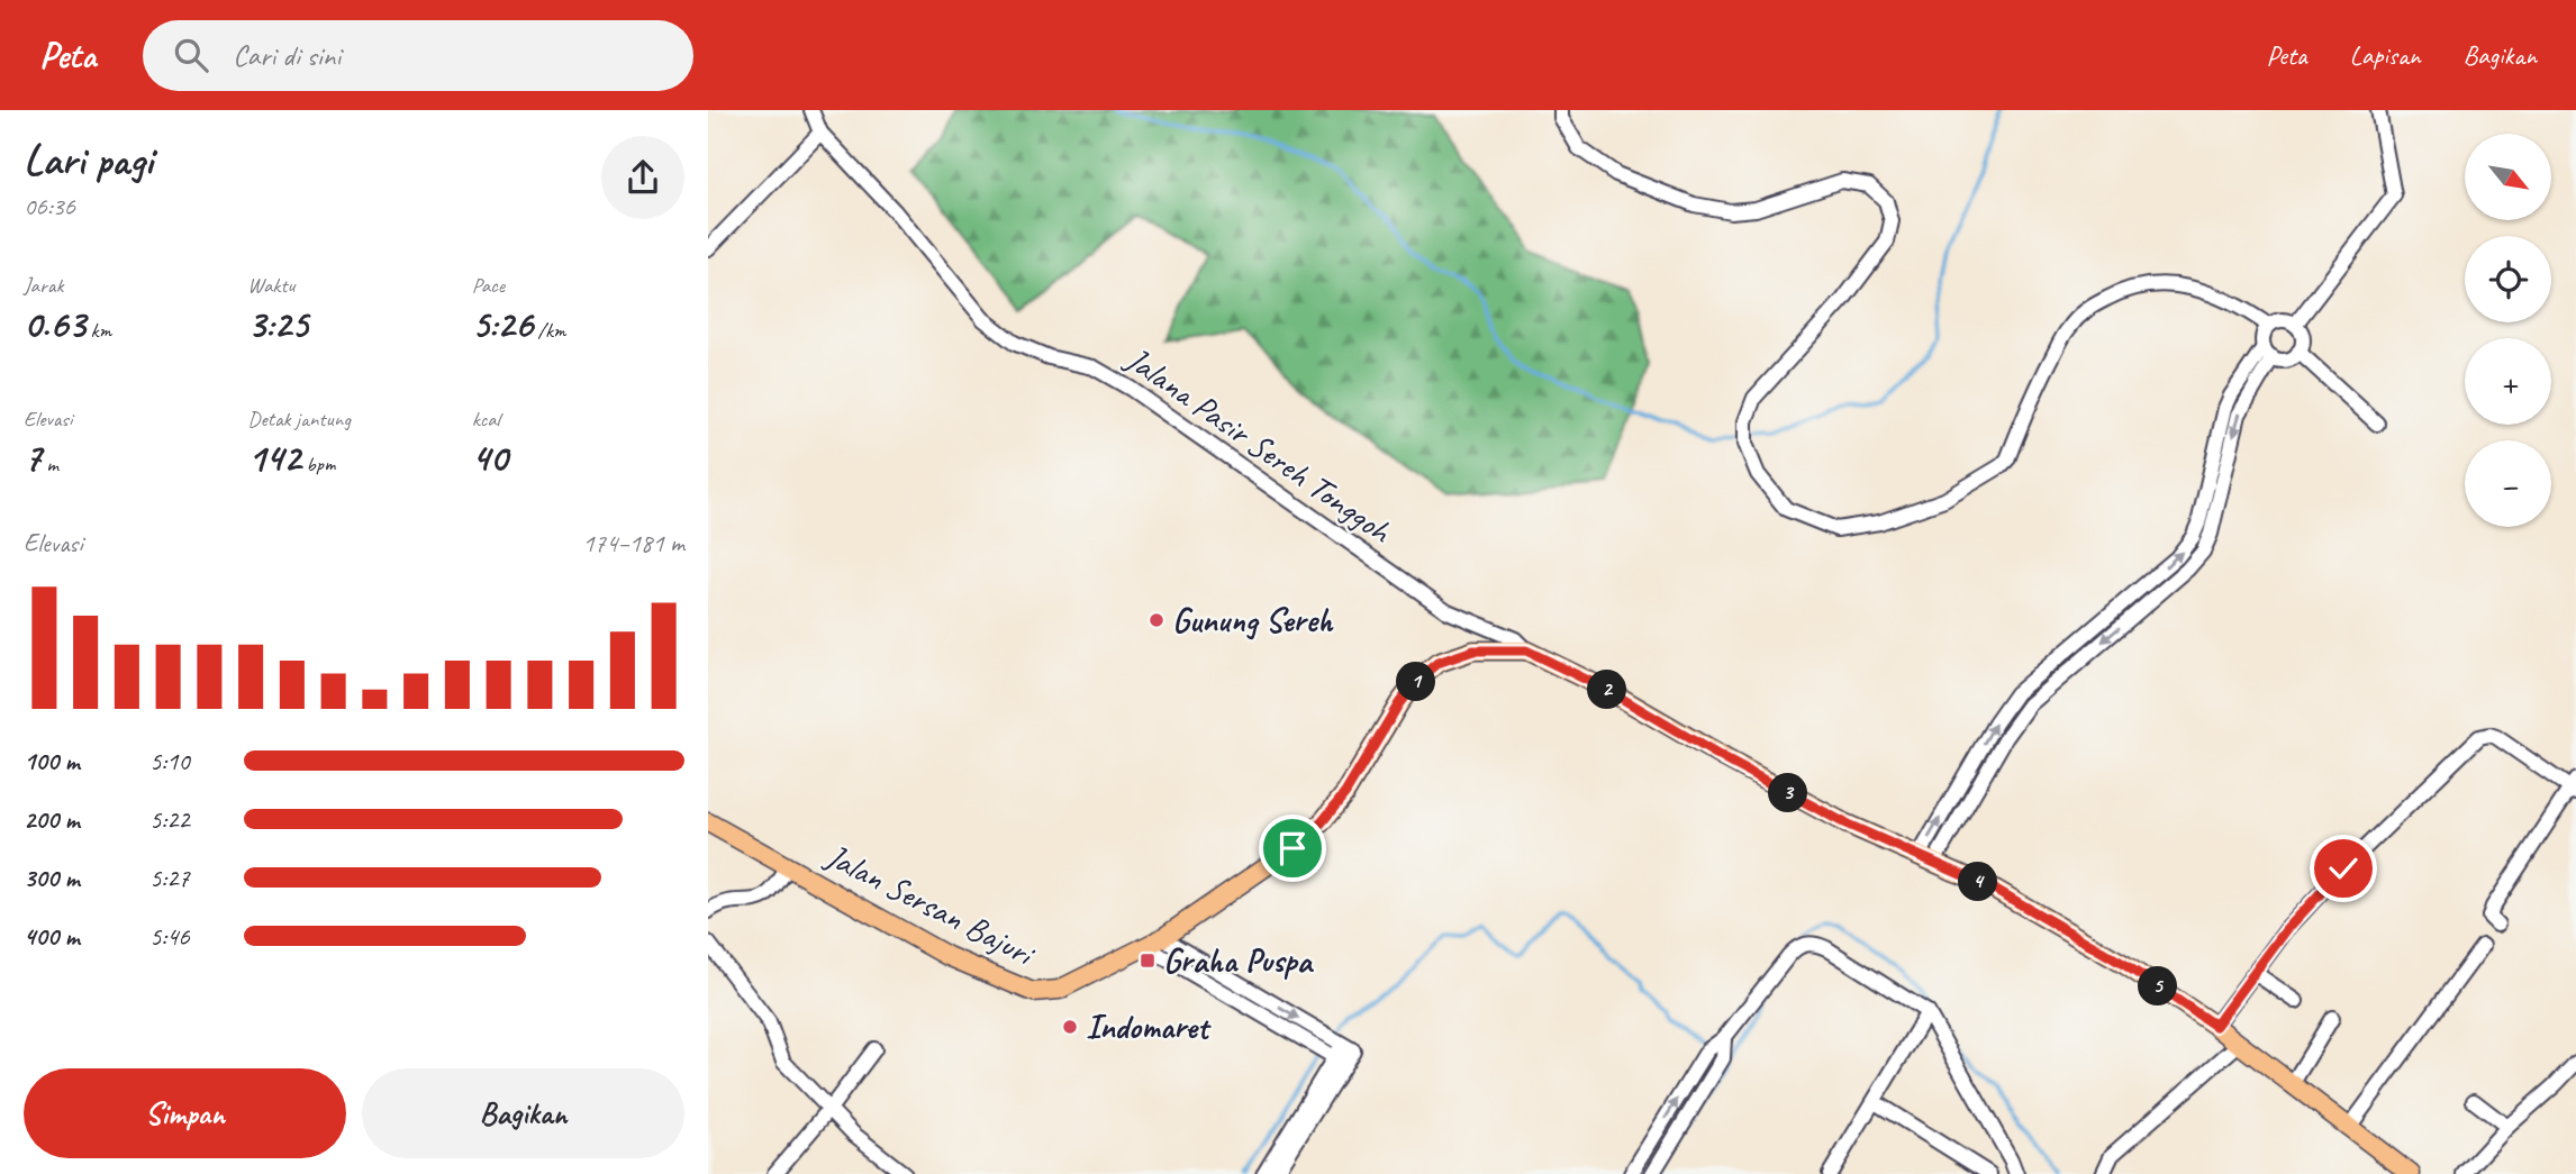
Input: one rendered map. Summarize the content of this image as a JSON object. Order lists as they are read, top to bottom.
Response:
{
  "streets": {
    "main road": ["Jalan Sersan Bajuri"],
    "street": ["Jalana Pasir Sereh Tonggoh"]
  },
  "crossings": [
    ["Jalana Pasir Sereh Tonggoh", "Jalan Sersan Bajuri"]
  ],
  "places": {
    "other": ["Gunung Sereh", "Indomaret"],
    "transit": ["Graha Puspa"]
  },
  "north": "bottom right",
  "page": {
    "header": "Peta",
    "search": "Cari di sini",
    "nav": ["Peta", "Lapisan", "Bagikan"],
    "heading": ["Lari pagi", "06:36"],
    "map_buttons": ["+", "−"],
    "stats": [
      ["Jarak", "0.63 km"],
      ["Waktu", "3:25"],
      ["Pace", "5:26 /km"],
      ["Elevasi", "7 m"],
      ["Detak jantung", "142 bpm"],
      ["kcal", "40"]
    ],
    "chart": ["Elevasi", "174–181 m"],
    "pins": [
      "1",
      "2",
      "3",
      "4",
      "5"
    ],
    "list": [
      {
        "name": "100 m",
        "note": "5:10"
      },
      {
        "name": "200 m",
        "note": "5:22"
      },
      {
        "name": "300 m",
        "note": "5:27"
      },
      {
        "name": "400 m",
        "note": "5:46"
      }
    ],
    "buttons": ["Simpan", "Bagikan"]
  }
}
